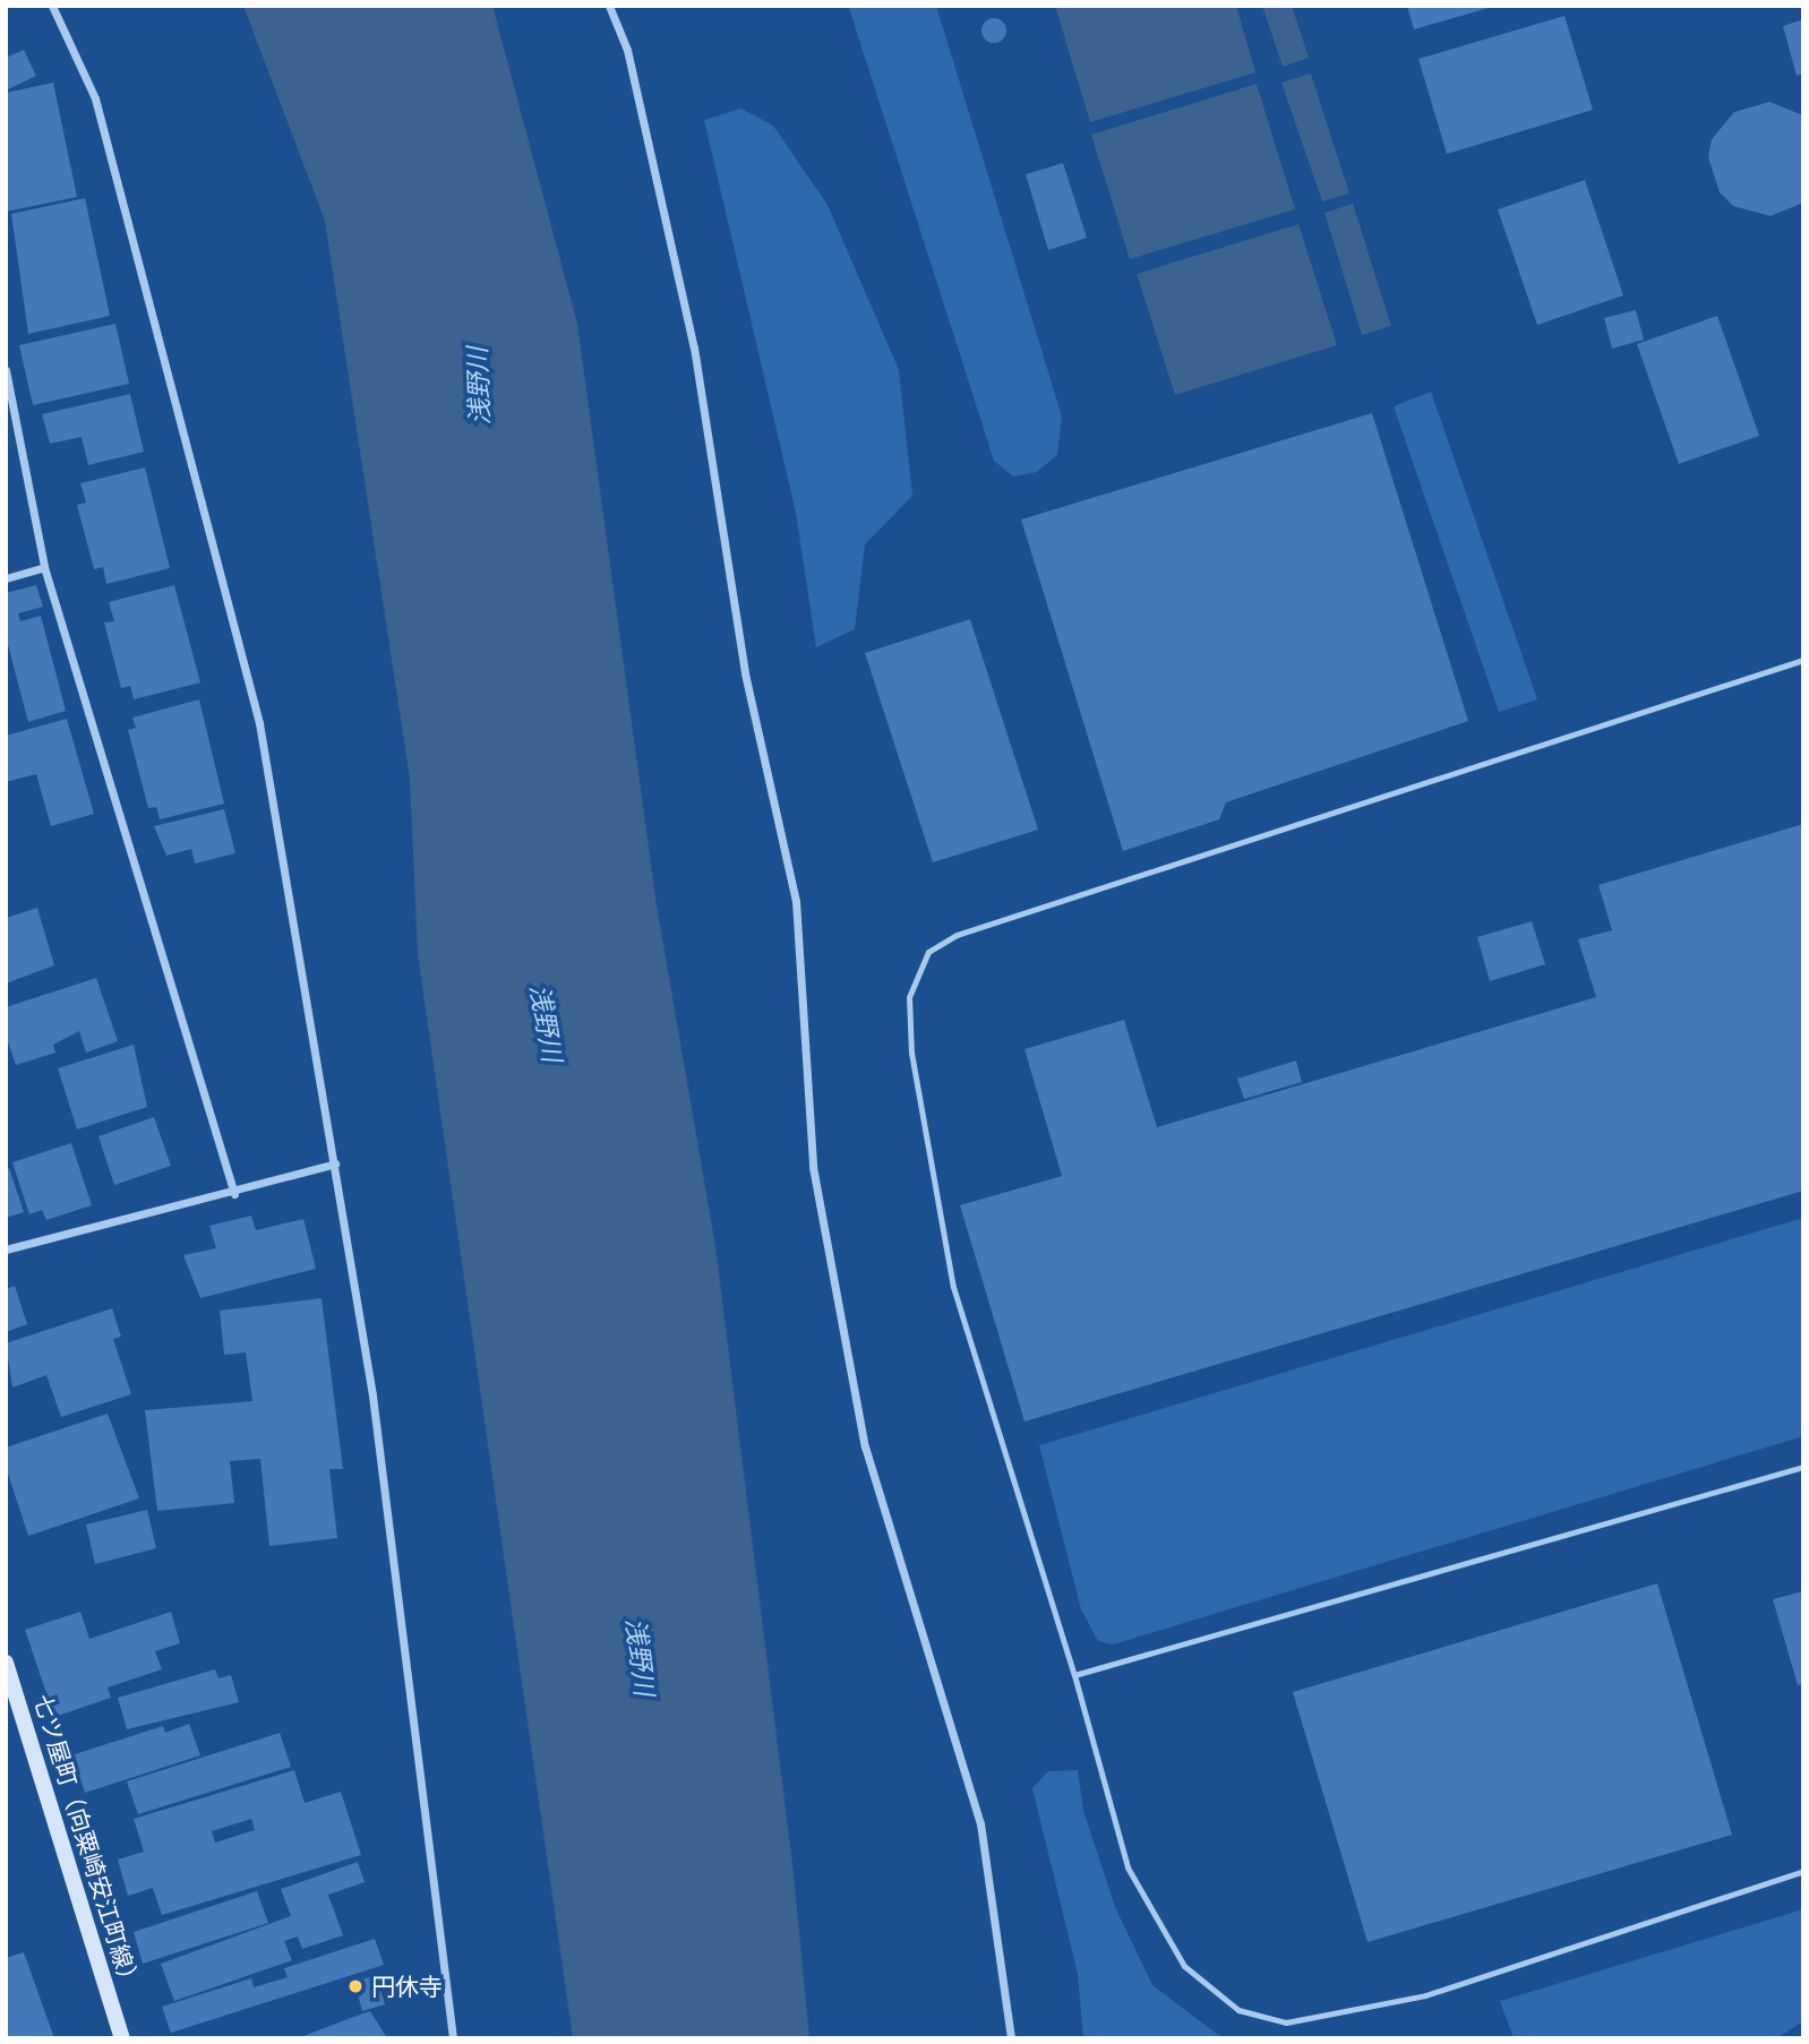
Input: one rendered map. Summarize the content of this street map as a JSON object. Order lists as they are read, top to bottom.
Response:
{
  "streets": {
    "main road": ["七ツ屋町（向粟崎安江町線）"]
  },
  "water": ["浅野川"],
  "places": ["円休寺"]
}
